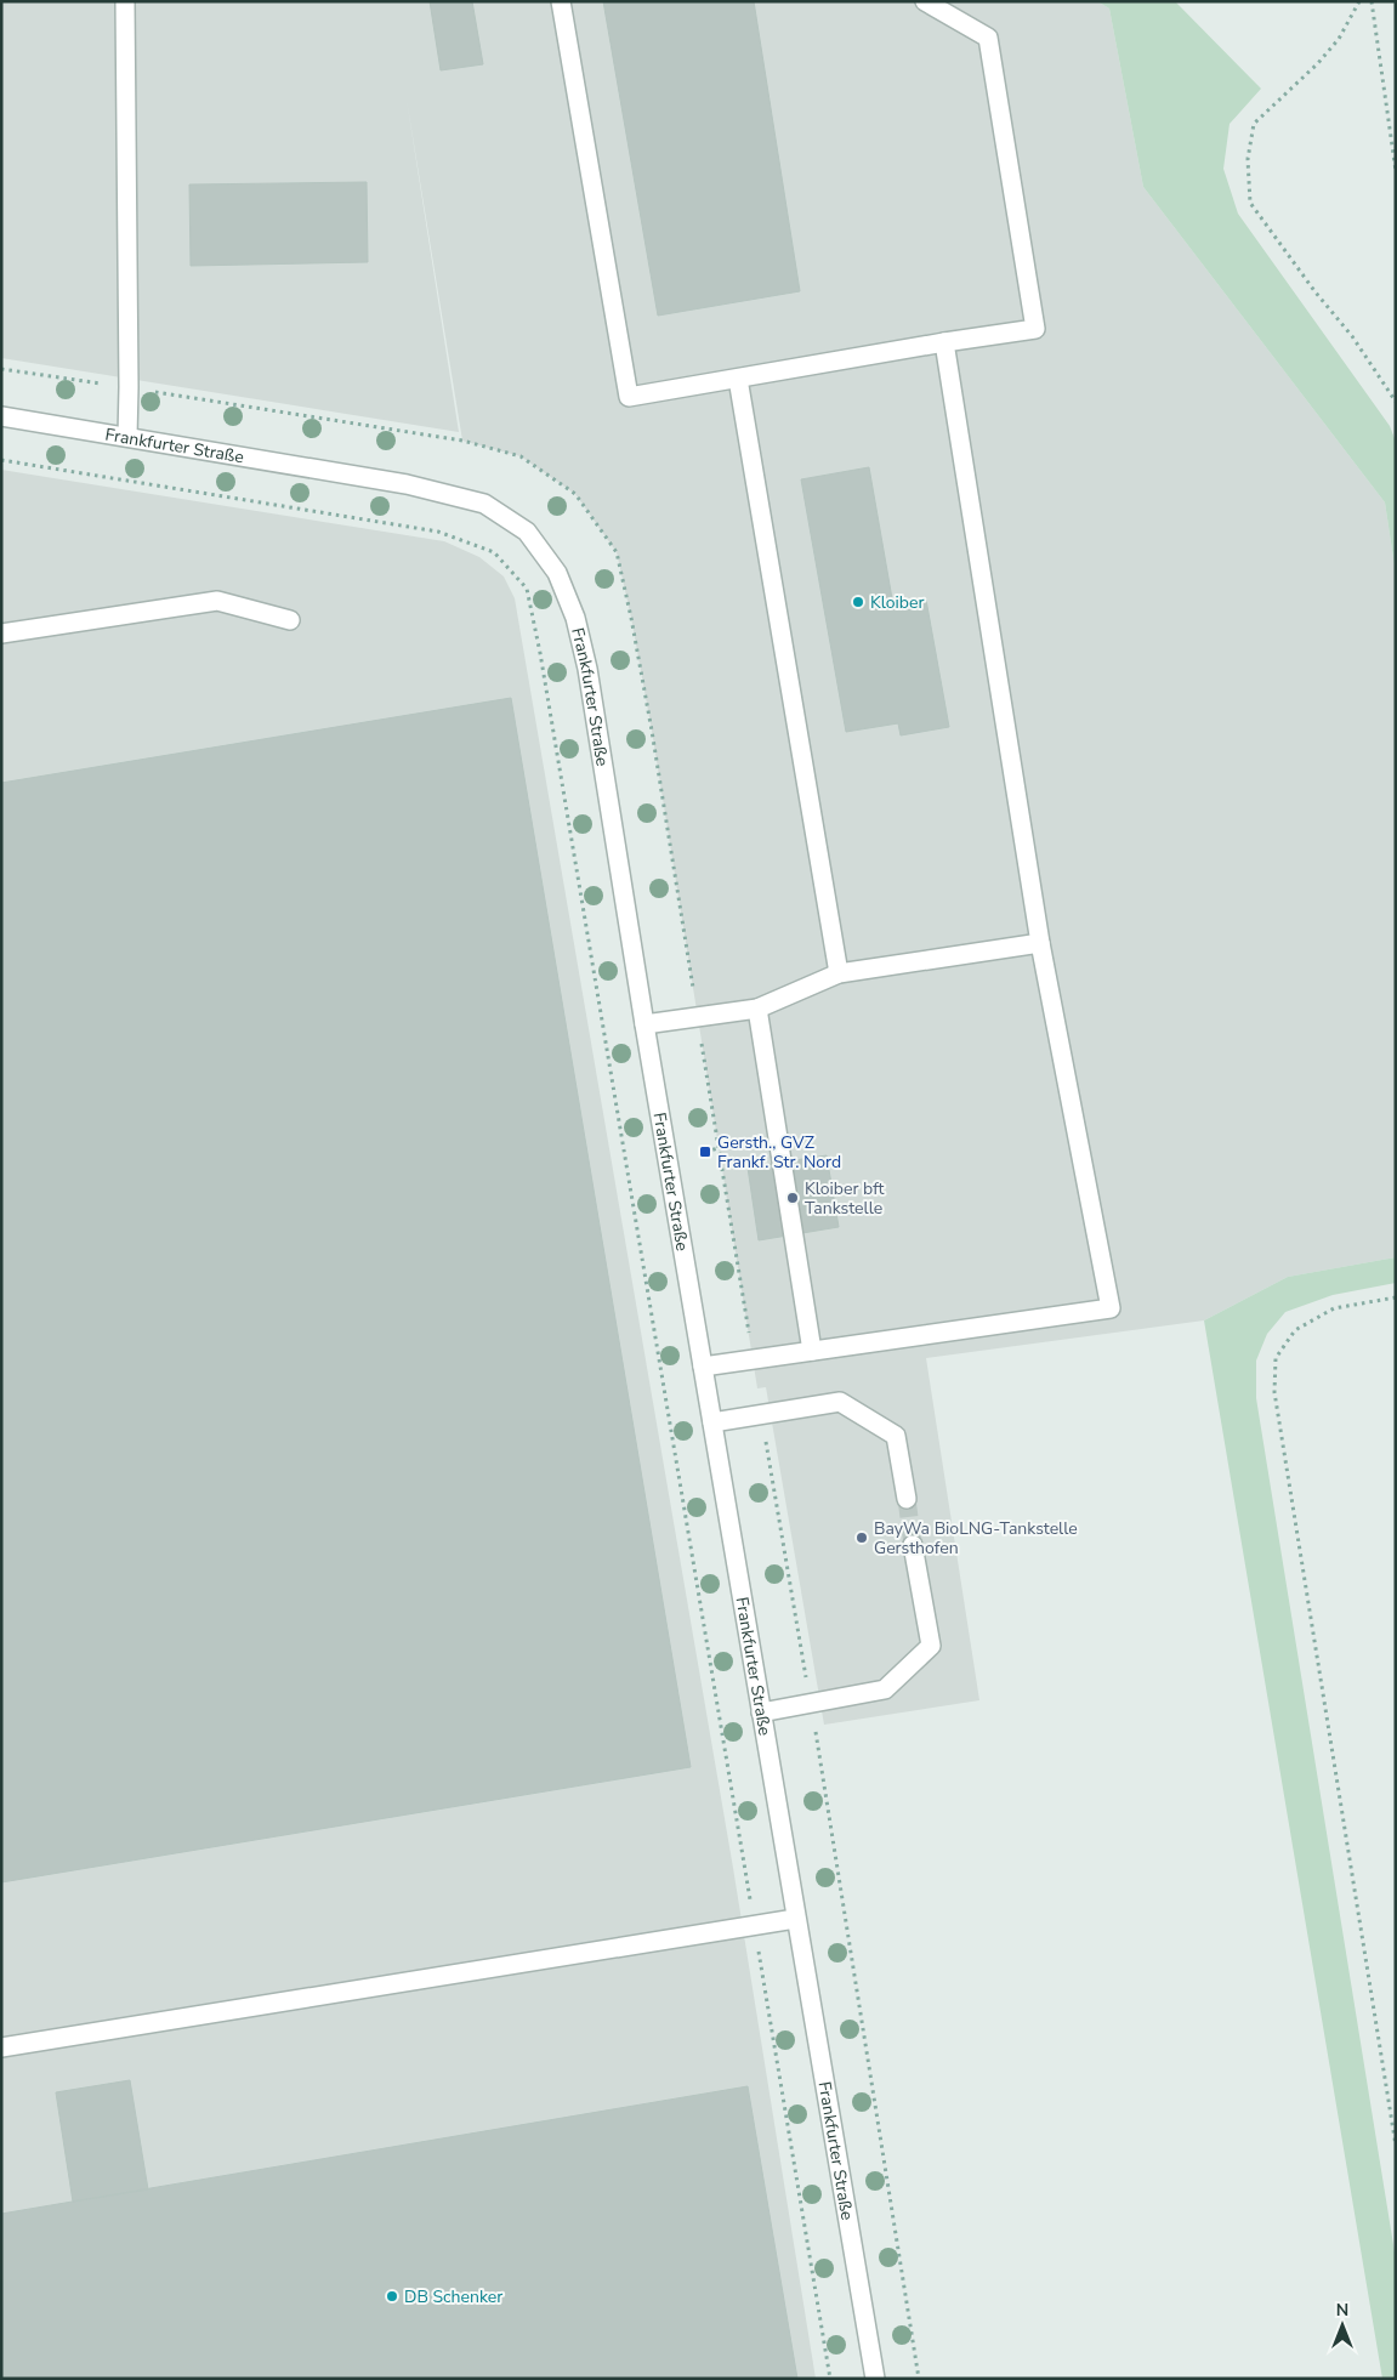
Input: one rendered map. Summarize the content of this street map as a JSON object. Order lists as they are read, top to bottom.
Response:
{
  "streets": {
    "street": ["Frankfurter Straße"]
  },
  "places": {
    "other": [
      "Kloiber",
      "Kloiber bft Tankstelle",
      "BayWa BioLNG-Tankstelle Gersthofen",
      "DB Schenker"
    ],
    "transit": ["Gersth., GVZ Frankf. Str. Nord"]
  },
  "north": "top"
}
